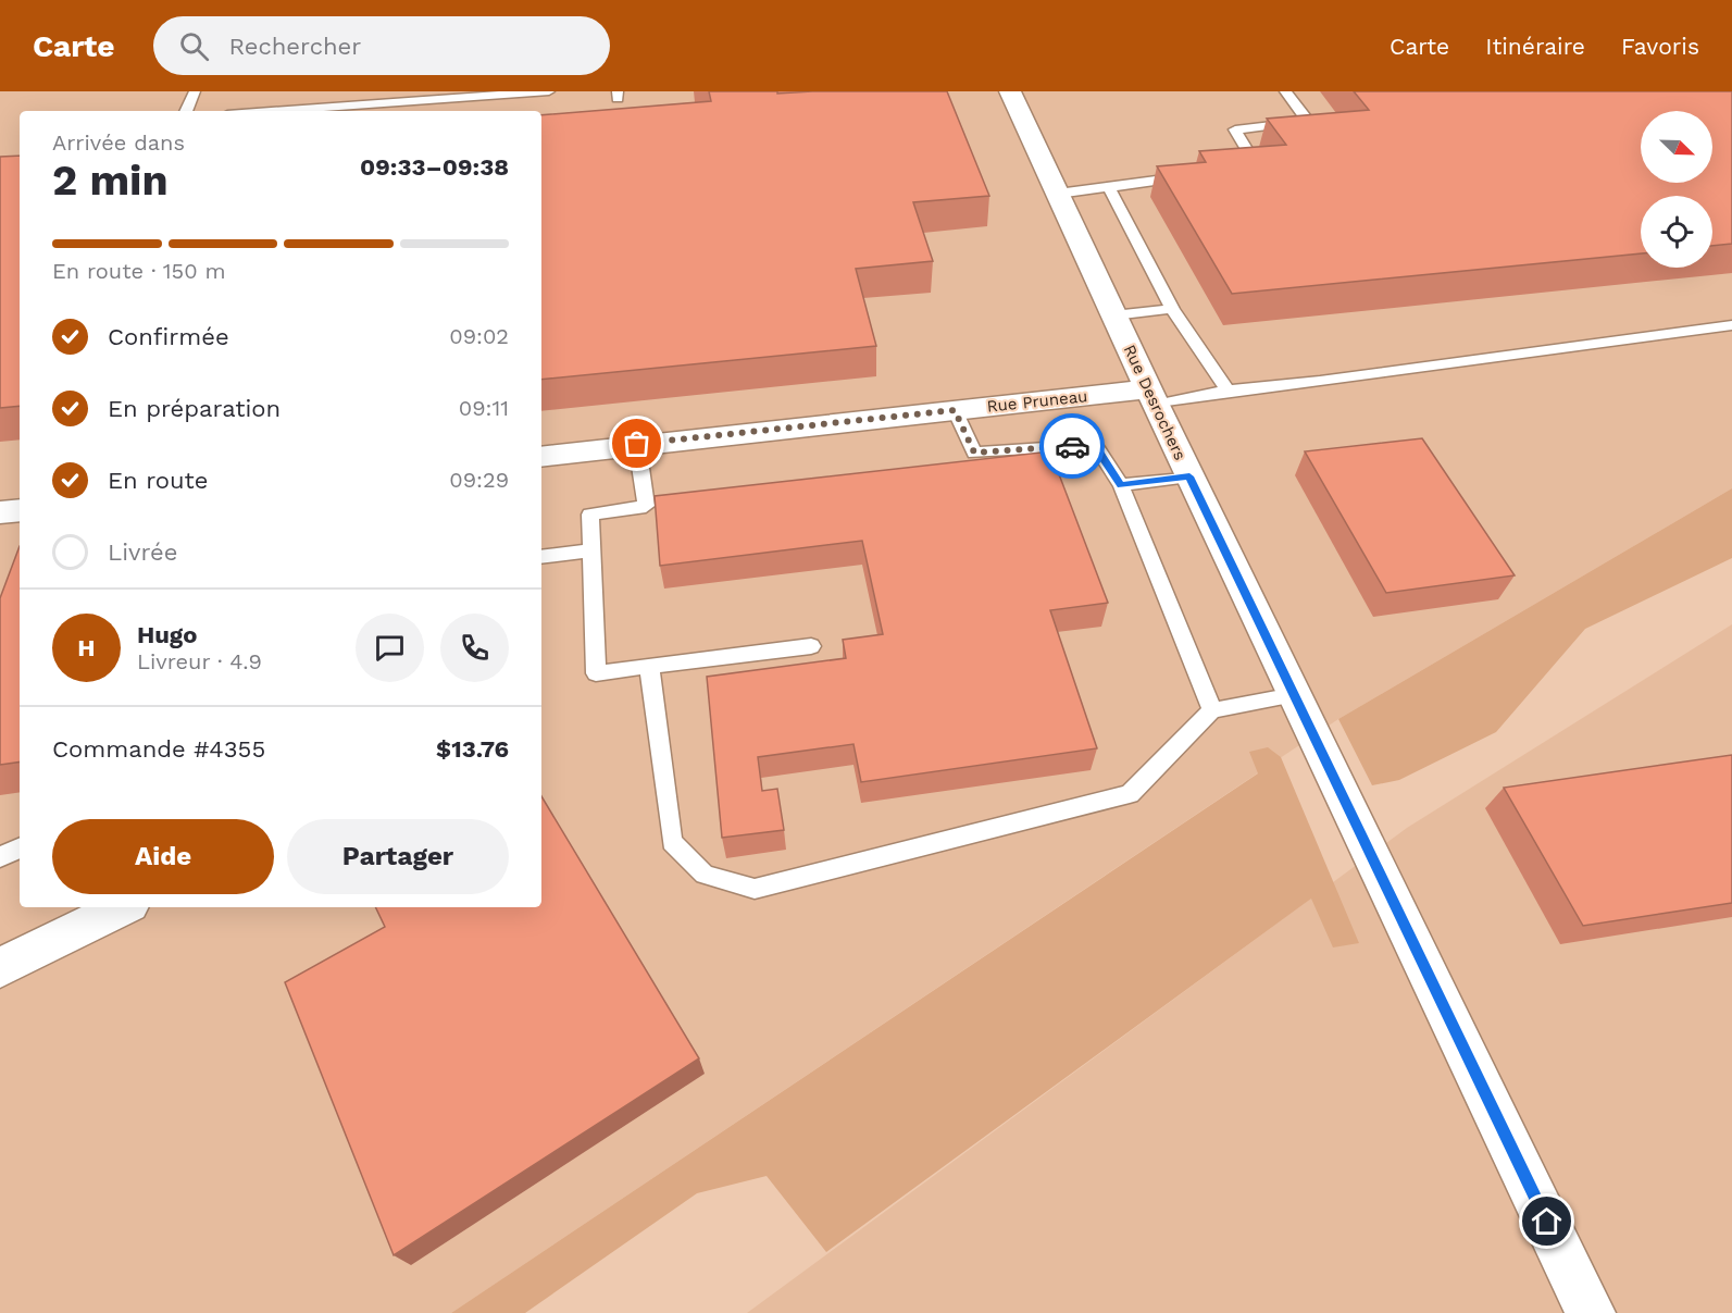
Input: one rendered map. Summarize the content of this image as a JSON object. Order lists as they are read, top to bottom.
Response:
{
  "streets": {
    "street": ["Rue Pruneau", "Rue Desrochers"]
  },
  "crossings": [
    ["Rue Pruneau", "Rue Desrochers"]
  ],
  "north": "bottom right",
  "page": {
    "header": "Carte",
    "search": "Rechercher",
    "nav": ["Carte", "Itinéraire", "Favoris"],
    "heading": ["2 min", "Arrivée dans", "09:33–09:38"],
    "panel": [
      "Hugo",
      "Livreur · 4.9",
      "Commande #4355",
      "$13.76"
    ],
    "bar": "En route · 150 m",
    "list": [
      ["Confirmée", "09:02"],
      ["En préparation", "09:11"],
      ["En route", "09:29"],
      "Livrée"
    ],
    "round": "H",
    "buttons": ["Aide", "Partager"]
  }
}
